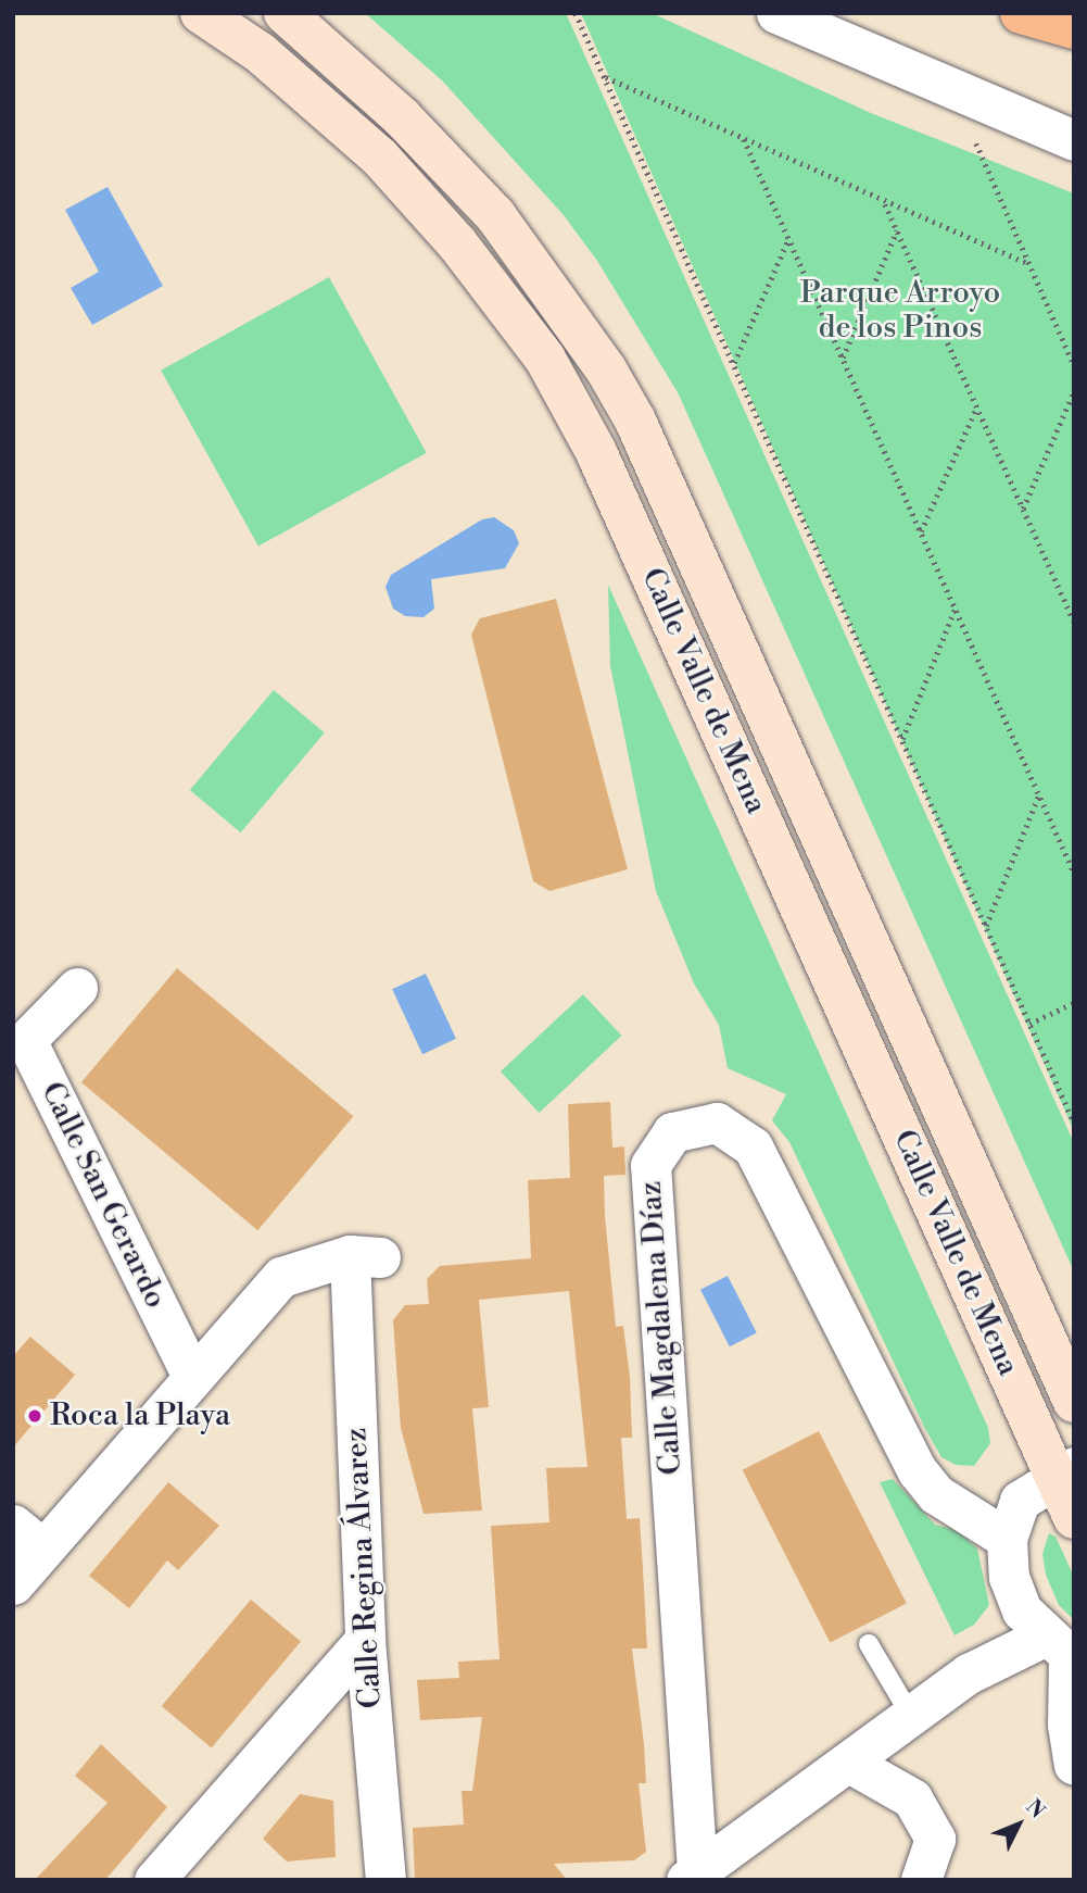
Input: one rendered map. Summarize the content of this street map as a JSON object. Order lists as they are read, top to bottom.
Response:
{
  "streets": {
    "main road": ["Calle Valle de Mena"],
    "street": ["Calle San Gerardo", "Calle Magdalena Díaz", "Calle Regina Álvarez"]
  },
  "crossings": [
    ["Calle San Gerardo", "Calle Regina Álvarez"]
  ],
  "parks": ["Parque Arroyo de los Pinos"],
  "places": ["Roca la Playa"],
  "north": "top right"
}
